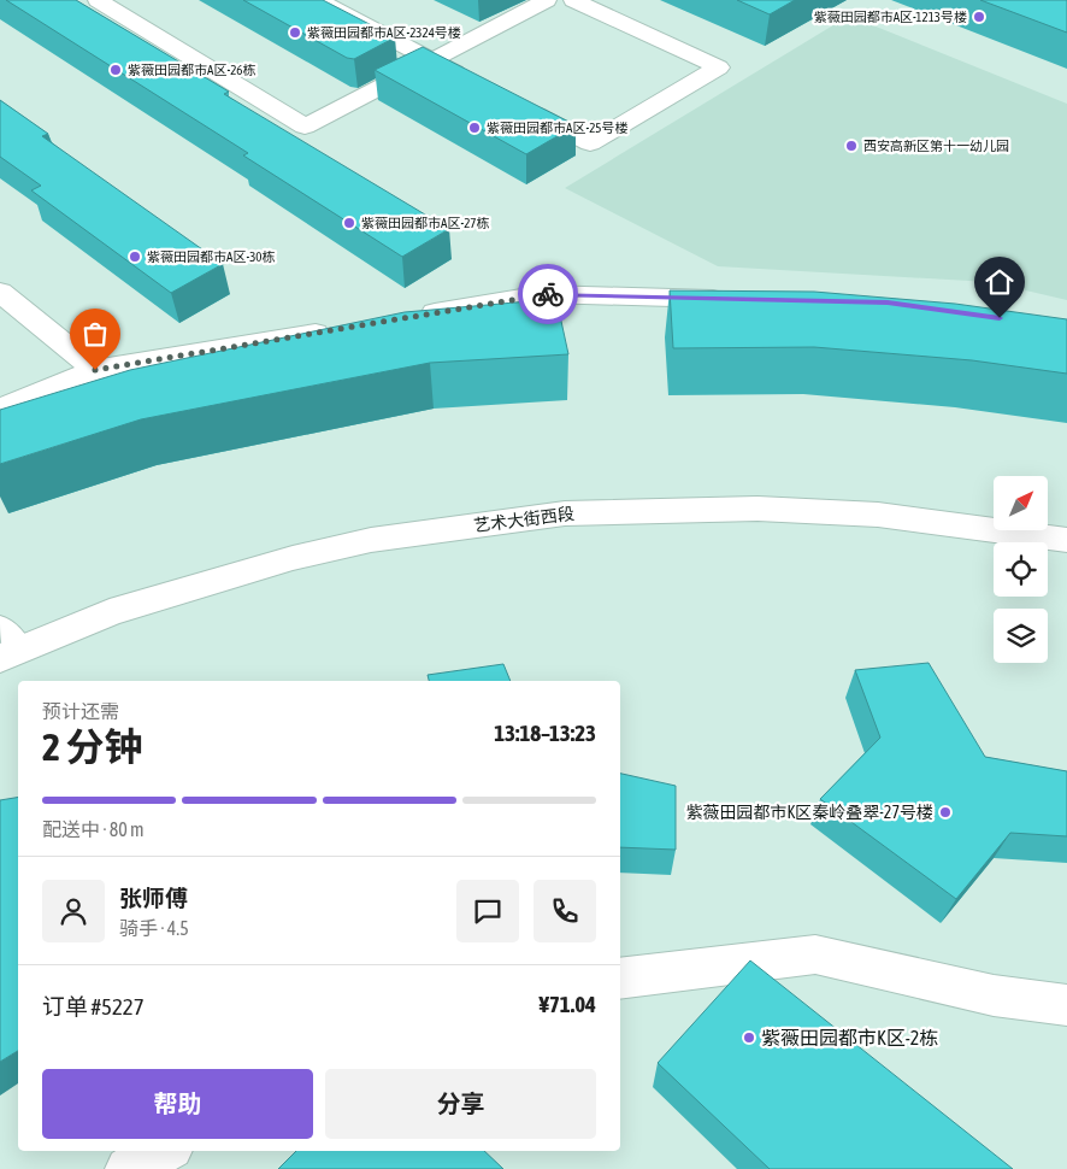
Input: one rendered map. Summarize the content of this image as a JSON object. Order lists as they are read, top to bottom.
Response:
{
  "streets": {
    "street": ["艺术大街西段"]
  },
  "places": [
    "紫薇田园都市A区-1213号楼",
    "紫薇田园都市A区-2324号楼",
    "紫薇田园都市A区-26栋",
    "紫薇田园都市A区-25号楼",
    "西安高新区第十一幼儿园",
    "紫薇田园都市A区-27栋",
    "紫薇田园都市A区-30栋",
    "紫薇田园都市K区秦岭叠翠-27号楼",
    "紫薇田园都市K区-2栋"
  ],
  "north": "top right",
  "page": {
    "heading": ["2 分钟", "预计还需", "13:18–13:23"],
    "panel": [
      "张师傅",
      "骑手 · 4.5",
      "订单 #5227",
      "¥71.04"
    ],
    "bar": "配送中 · 80 m",
    "buttons": ["帮助", "分享"]
  }
}
